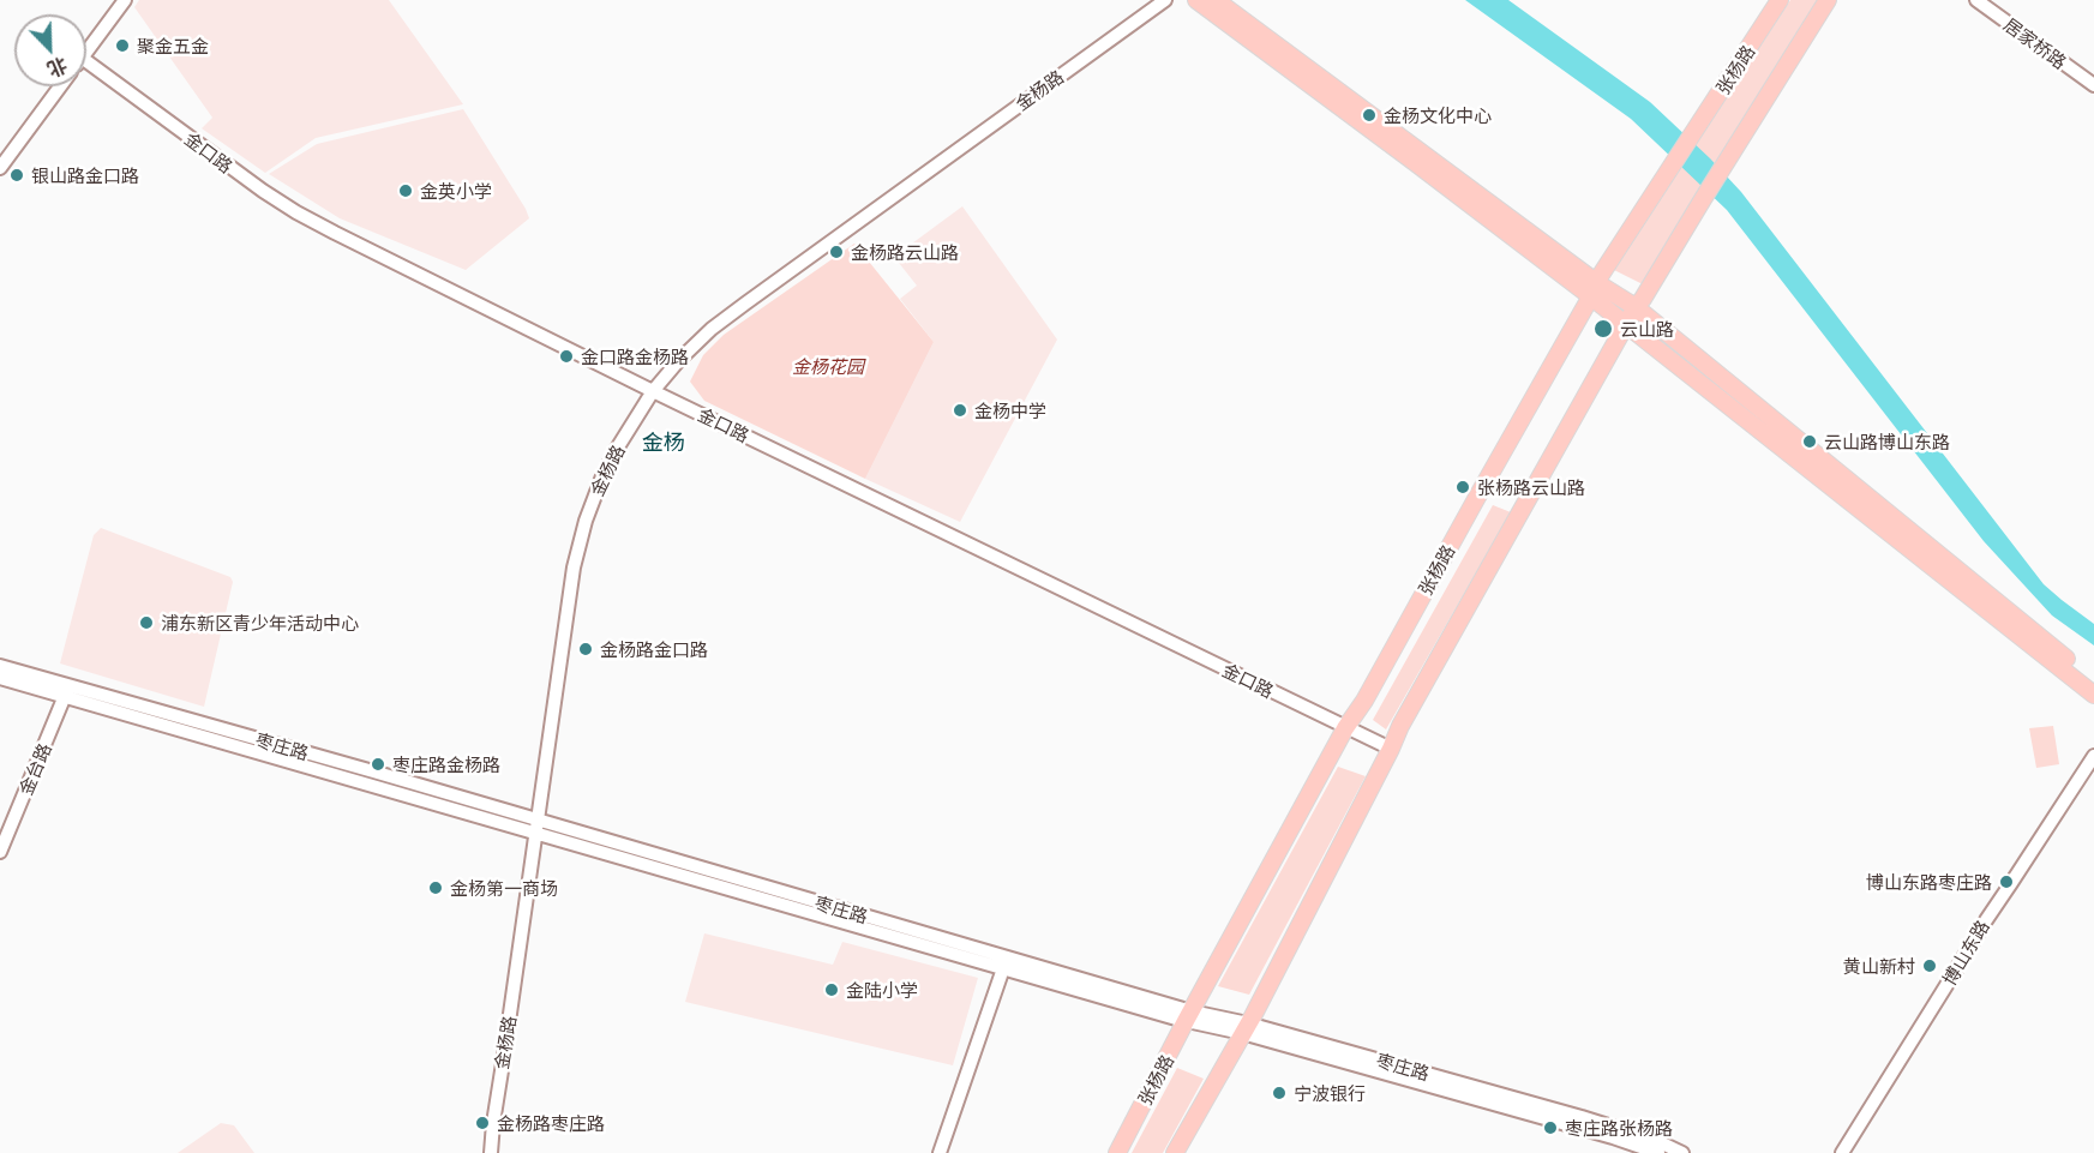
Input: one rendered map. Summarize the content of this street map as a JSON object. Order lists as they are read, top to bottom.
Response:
{
  "streets": {
    "main road": ["张杨路"],
    "street": [
      "居家桥路",
      "金杨路",
      "金口路",
      "枣庄路",
      "金台路",
      "博山东路"
    ]
  },
  "crossings": [
    ["张杨路", "金口路"],
    ["张杨路", "枣庄路"],
    ["金杨路", "金口路"],
    ["金杨路", "枣庄路"],
    ["枣庄路", "金台路"]
  ],
  "districts": ["金杨"],
  "parks": ["金杨花园"],
  "places": [
    "聚金五金",
    "金杨文化中心",
    "银山路金口路",
    "金英小学",
    "金杨路云山路",
    "云山路",
    "金口路金杨路",
    "金杨中学",
    "云山路博山东路",
    "张杨路云山路",
    "浦东新区青少年活动中心",
    "金杨路金口路",
    "枣庄路金杨路",
    "博山东路枣庄路",
    "金杨第一商场",
    "黄山新村",
    "金陆小学",
    "宁波银行",
    "金杨路枣庄路",
    "枣庄路张杨路"
  ],
  "north": "bottom right"
}
